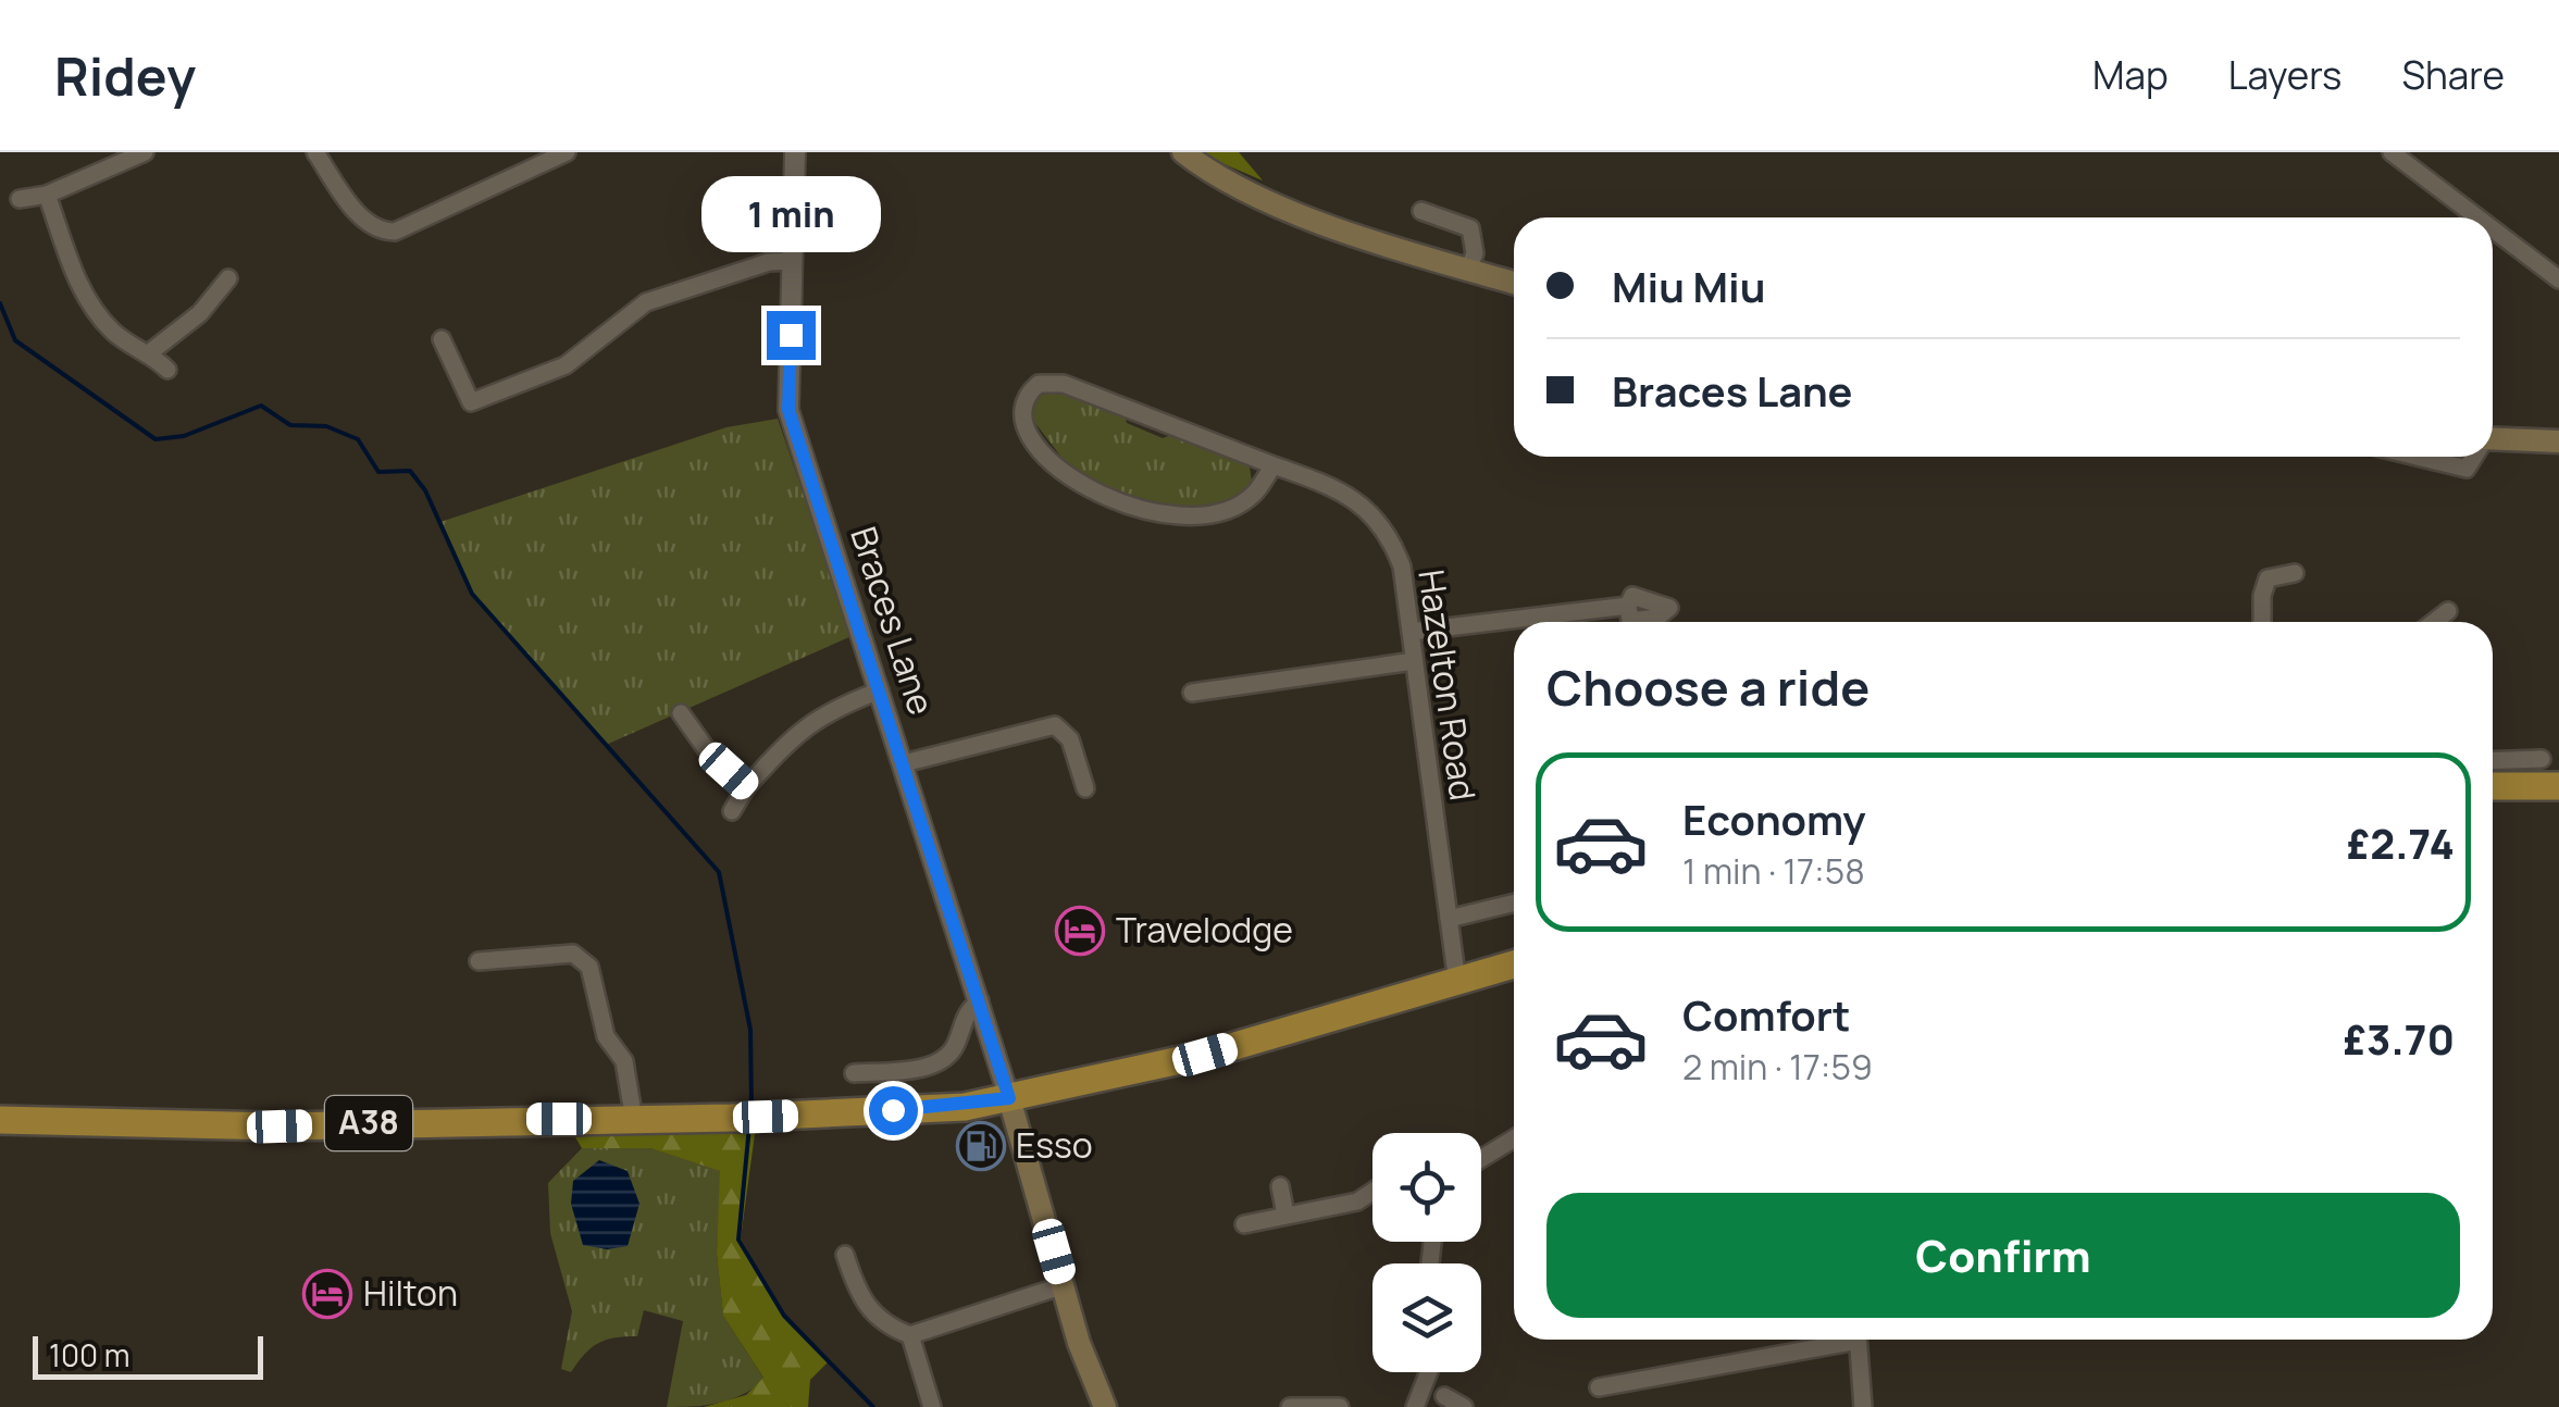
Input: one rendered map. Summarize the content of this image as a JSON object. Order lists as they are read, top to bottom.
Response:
{
  "streets": {
    "highway": ["A38"],
    "street": ["Braces Lane", "Hazelton Road"]
  },
  "crossings": [
    ["Braces Lane", "A38"],
    ["Hazelton Road", "A38"]
  ],
  "places": {
    "hotel": ["Travelodge", "Hilton"],
    "fuel station": ["Esso"]
  },
  "scale_bar": "100 m",
  "page": {
    "header": "Ridey",
    "nav": ["Map", "Layers", "Share"],
    "bubble": "1 min",
    "banner": ["Miu Miu", "Braces Lane"],
    "heading": "Choose a ride",
    "list": [
      {
        "name": "Economy",
        "note": "1 min · 17:58",
        "value": "£2.74"
      },
      {
        "name": "Comfort",
        "note": "2 min · 17:59",
        "value": "£3.70"
      }
    ],
    "buttons": "Confirm",
    "scale": "100 m"
  }
}
